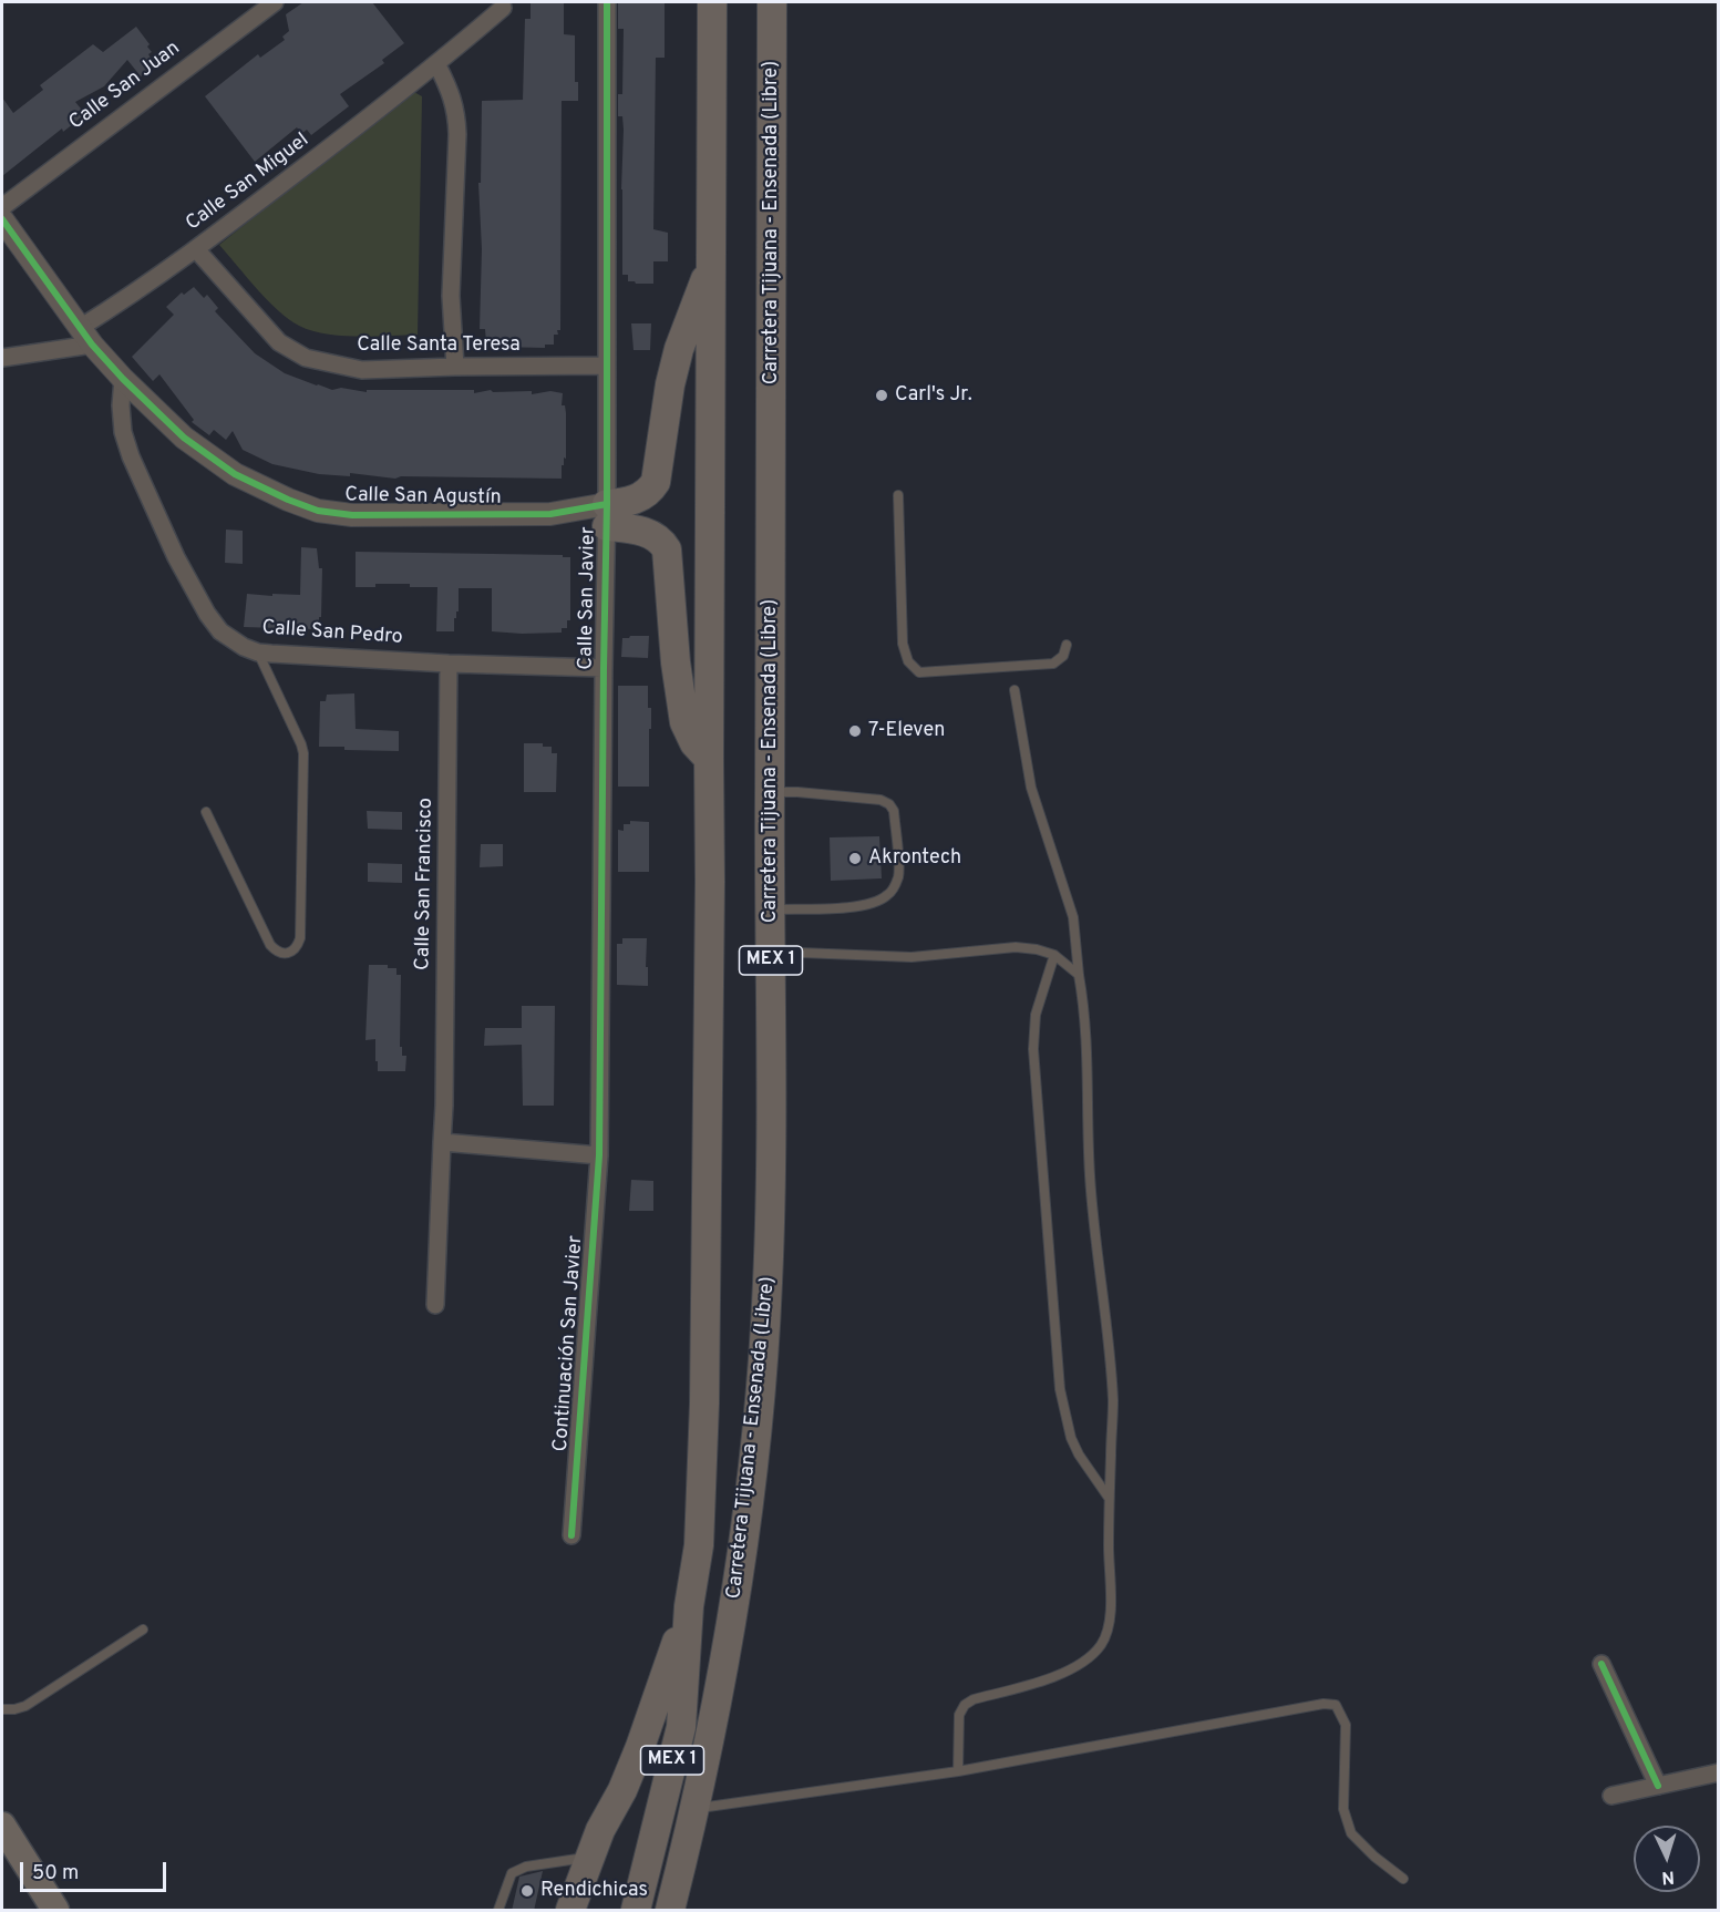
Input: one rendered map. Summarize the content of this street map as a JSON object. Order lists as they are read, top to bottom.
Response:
{
  "streets": {
    "highway": ["Carretera Tijuana - Ensenada (Libre)", "MEX 1"],
    "street": [
      "Calle San Juan",
      "Calle San Miguel",
      "Calle Santa Teresa",
      "Calle San Agustín",
      "Calle San Javier",
      "Calle San Pedro",
      "Calle San Francisco",
      "Continuación San Javier"
    ]
  },
  "crossings": [
    ["Calle San Miguel", "Calle Santa Teresa"],
    ["Calle San Miguel", "Calle San Agustín"],
    ["Calle Santa Teresa", "Calle San Javier"],
    ["Calle San Agustín", "Calle San Javier"],
    ["Calle San Agustín", "Calle San Pedro"],
    ["Calle San Javier", "Calle San Pedro"],
    ["Calle San Javier", "Continuación San Javier"],
    ["Calle San Pedro", "Calle San Francisco"]
  ],
  "places": [
    "Carl's Jr.",
    "7-Eleven",
    "Akrontech",
    "Rendichicas"
  ],
  "scale_bar": "50 m",
  "north": "bottom"
}
